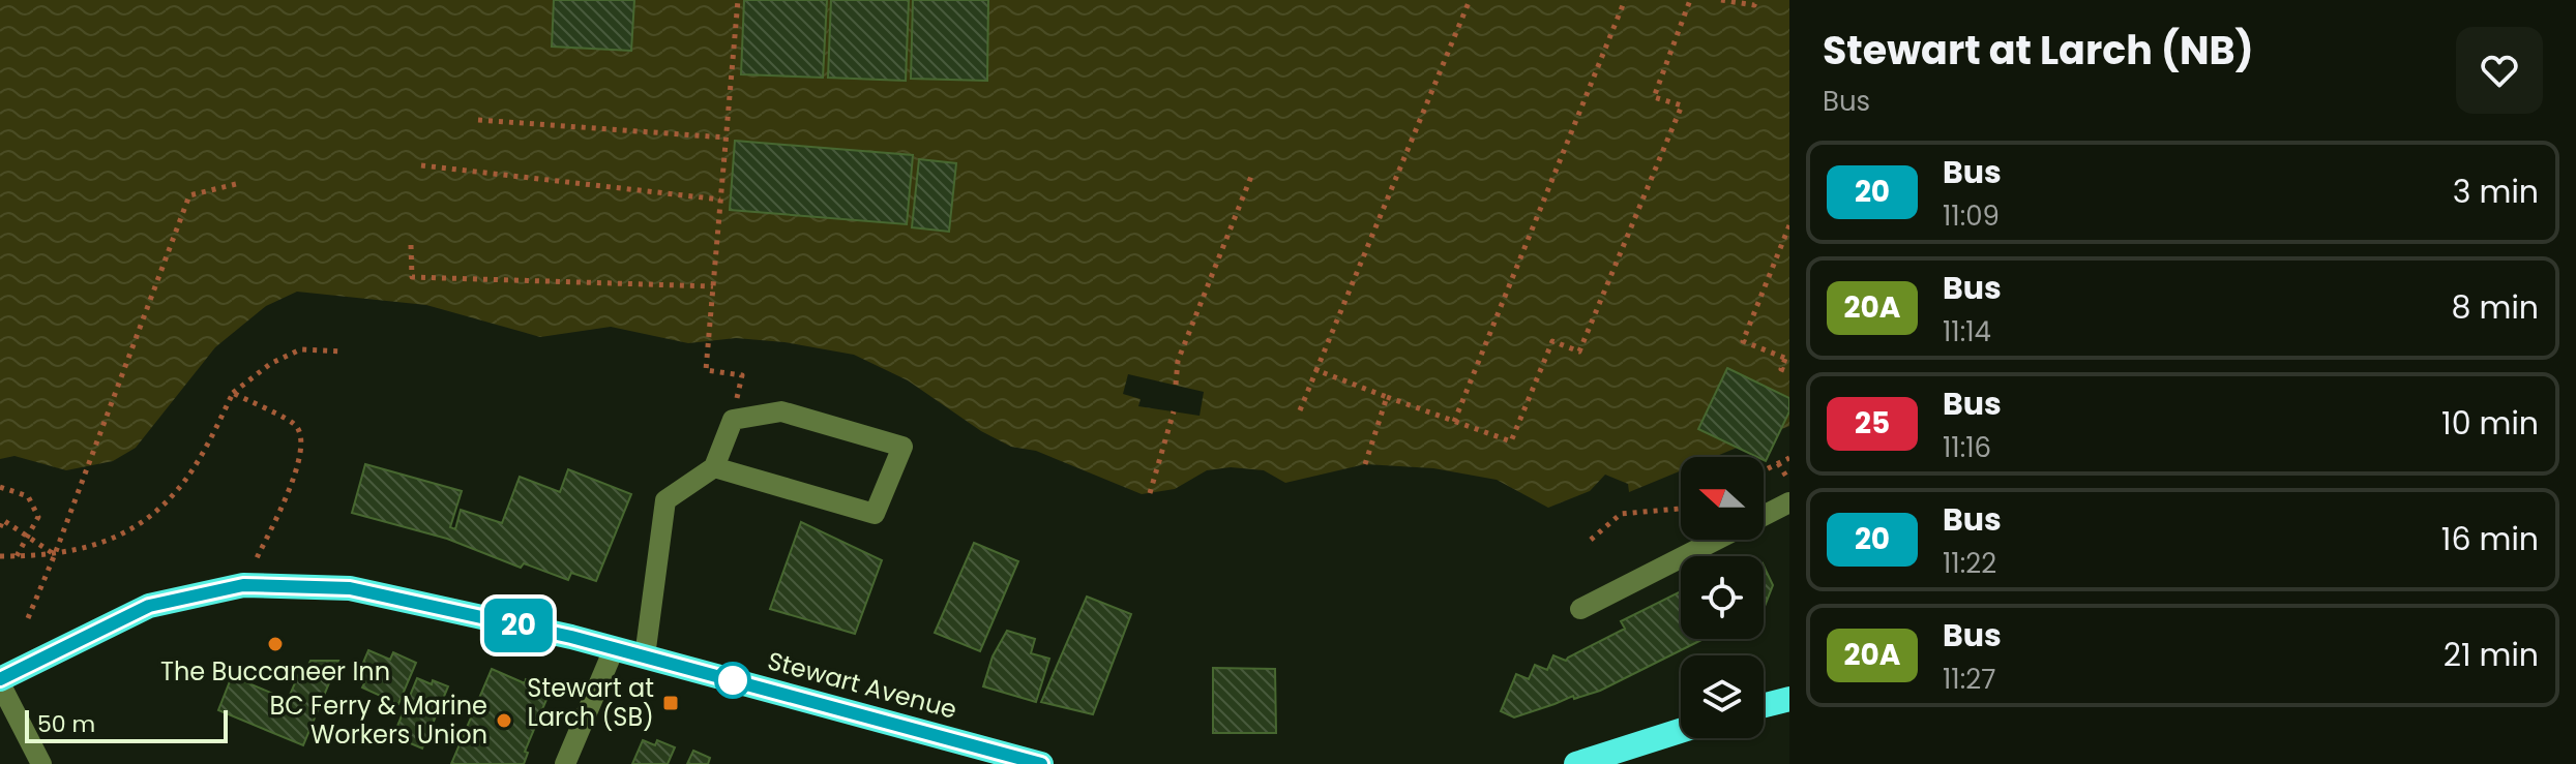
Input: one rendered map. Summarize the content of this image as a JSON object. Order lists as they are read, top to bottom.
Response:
{
  "streets": {
    "highway": ["Stewart Avenue"]
  },
  "places": {
    "other": ["The Buccaneer Inn", "BC Ferry & Marine Workers Union"],
    "transit": ["Stewart at Larch (SB)"]
  },
  "lines": ["bus line 20"],
  "scale_bar": "50 m",
  "north": "left",
  "page": {
    "on_map": "20",
    "heading": ["Stewart at Larch (NB)", "Bus"],
    "list": [
      {
        "mark": "20",
        "name": "Bus",
        "note": "11:09",
        "value": "3 min"
      },
      {
        "mark": "20A",
        "name": "Bus",
        "note": "11:14",
        "value": "8 min"
      },
      {
        "mark": "25",
        "name": "Bus",
        "note": "11:16",
        "value": "10 min"
      },
      {
        "mark": "20",
        "name": "Bus",
        "note": "11:22",
        "value": "16 min"
      },
      {
        "mark": "20A",
        "name": "Bus",
        "note": "11:27",
        "value": "21 min"
      }
    ],
    "scale": "50 m"
  }
}
